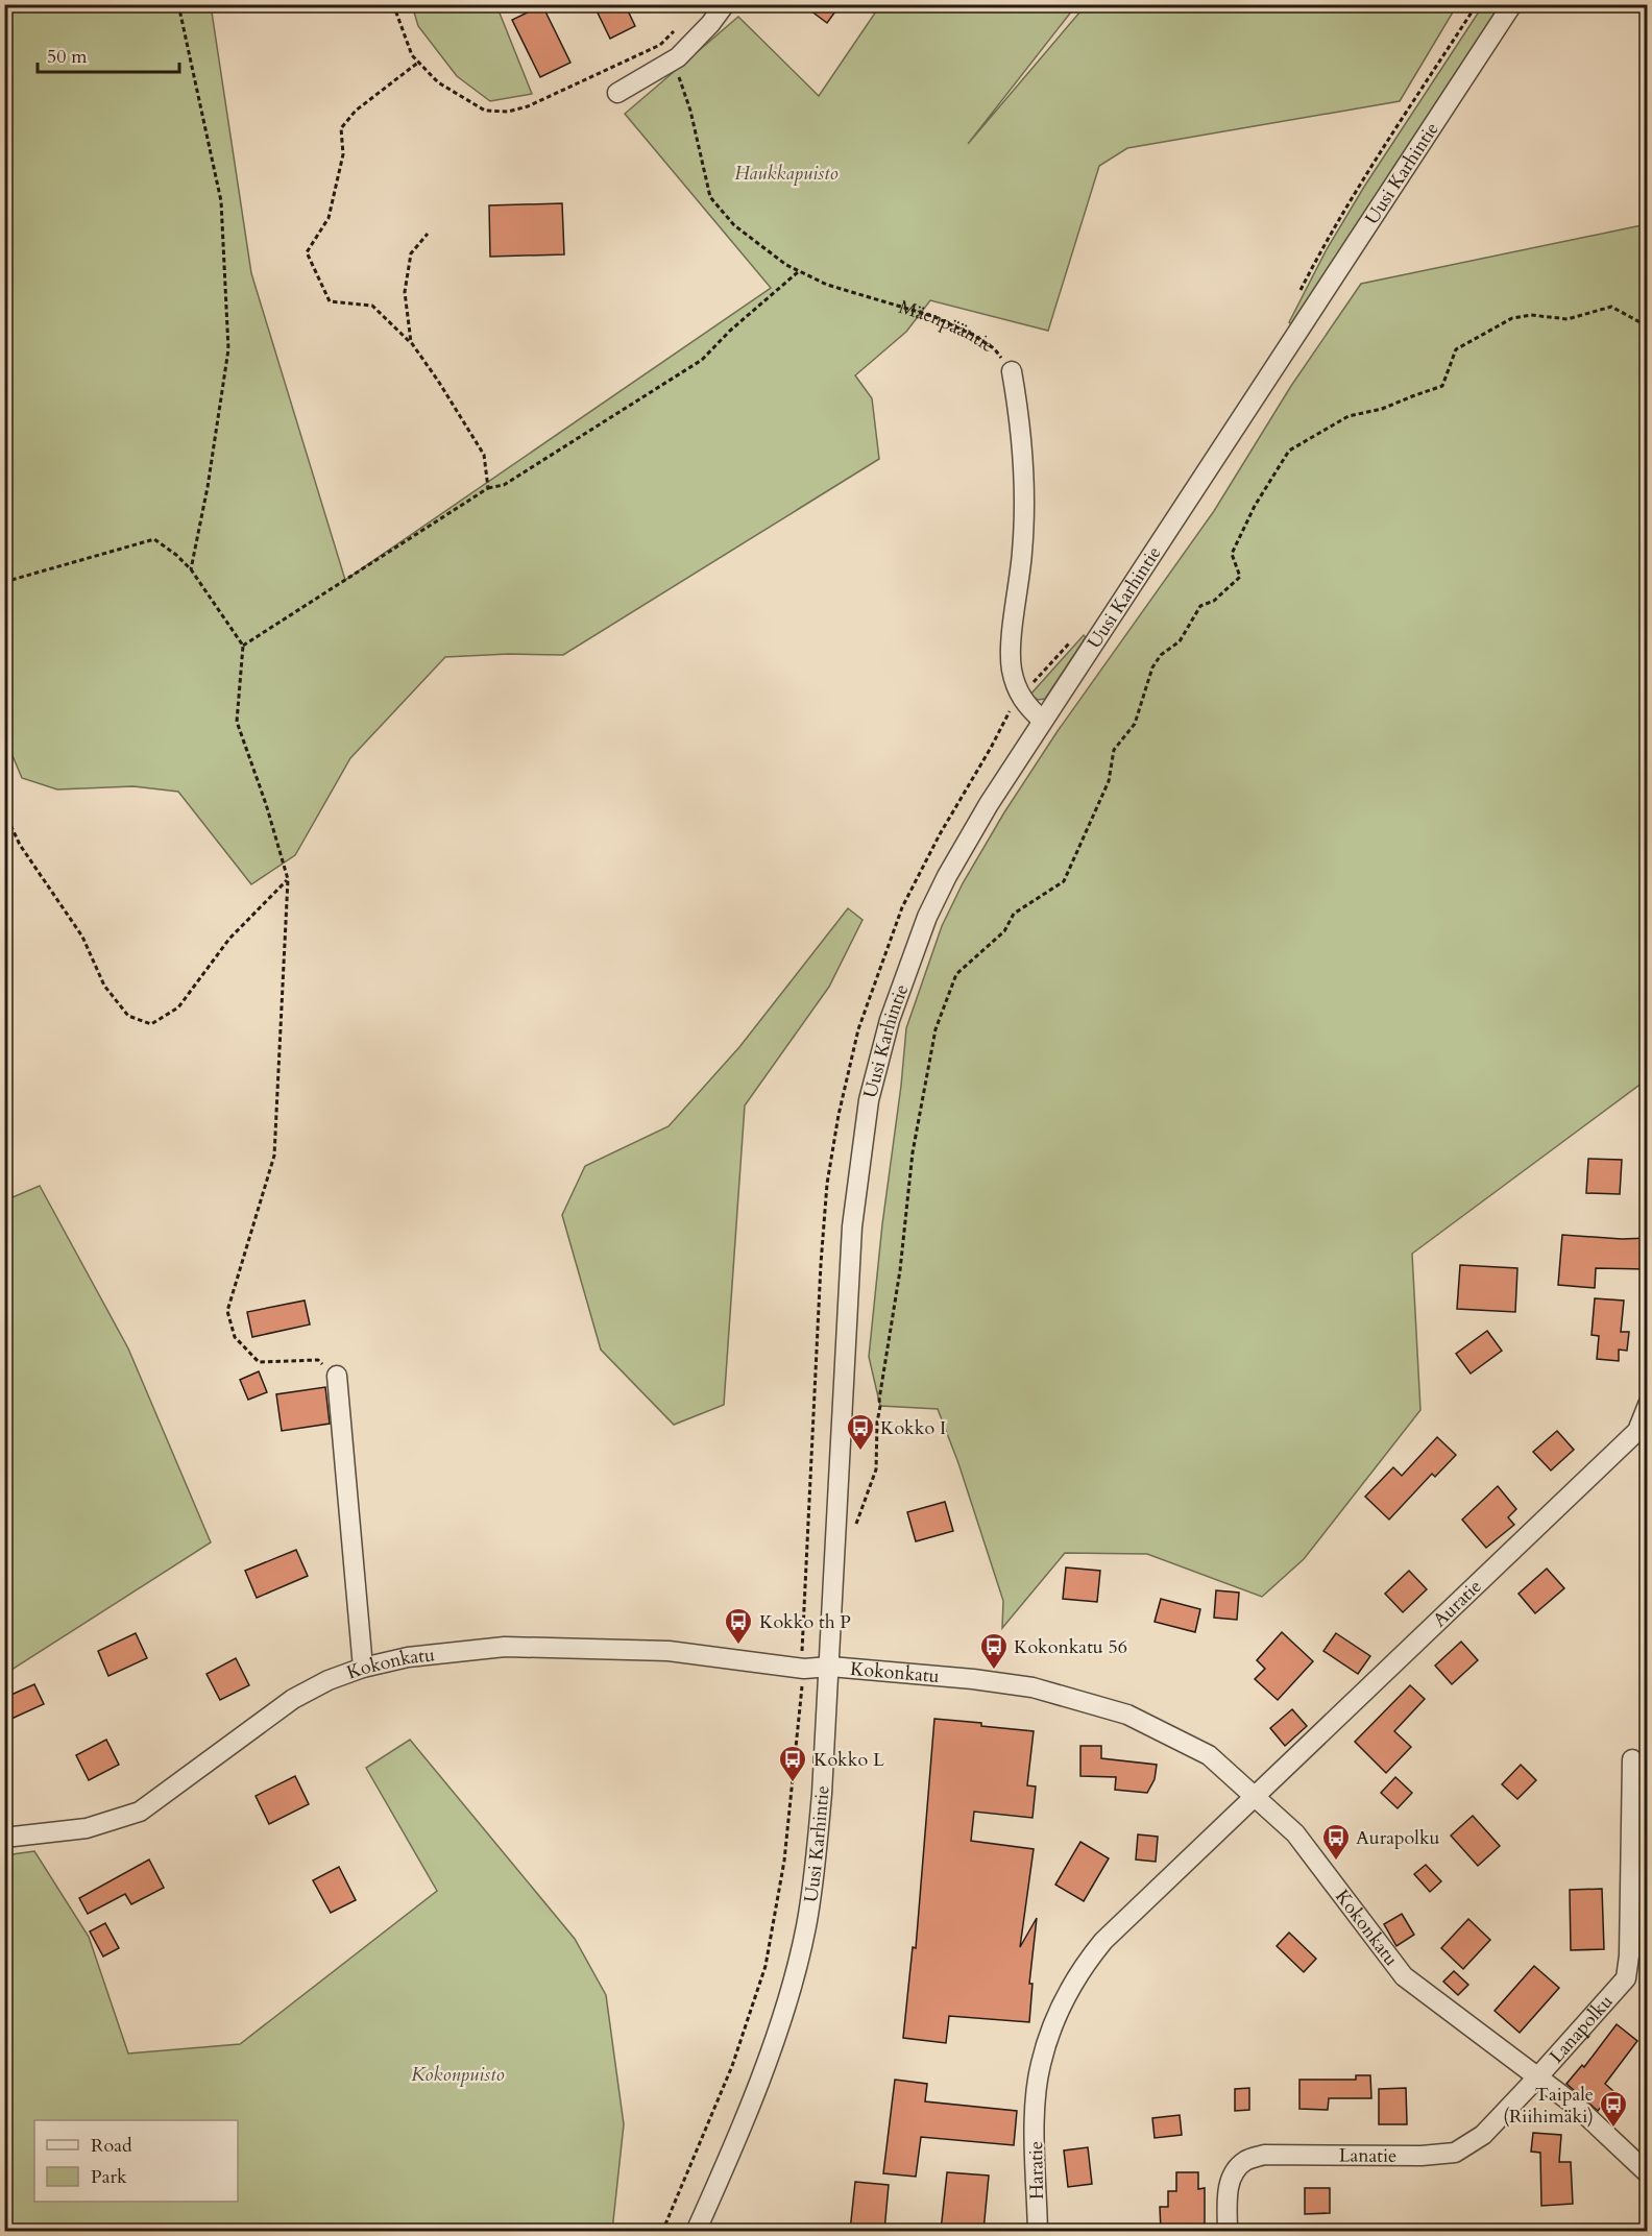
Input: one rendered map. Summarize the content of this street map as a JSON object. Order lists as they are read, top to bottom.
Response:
{
  "streets": {
    "street": [
      "Uusi Karhintie",
      "Mäenpääntie",
      "Auratie",
      "Kokonkatu",
      "Lanapolku",
      "Lanatie",
      "Haratie"
    ]
  },
  "crossings": [
    ["Uusi Karhintie", "Mäenpääntie"],
    ["Uusi Karhintie", "Kokonkatu"],
    ["Auratie", "Kokonkatu"],
    ["Auratie", "Haratie"],
    ["Kokonkatu", "Lanapolku"],
    ["Kokonkatu", "Lanatie"],
    ["Kokonkatu", "Haratie"],
    ["Lanapolku", "Lanatie"]
  ],
  "parks": ["Haukkapuisto", "Kokonpuisto"],
  "places": {
    "bus stop": [
      "Kokko I",
      "Kokko th P",
      "Kokonkatu 56",
      "Kokko L",
      "Aurapolku",
      "Taipale (Riihimäki)"
    ]
  },
  "legend": ["Road", "Park"],
  "scale_bar": "50 m"
}
